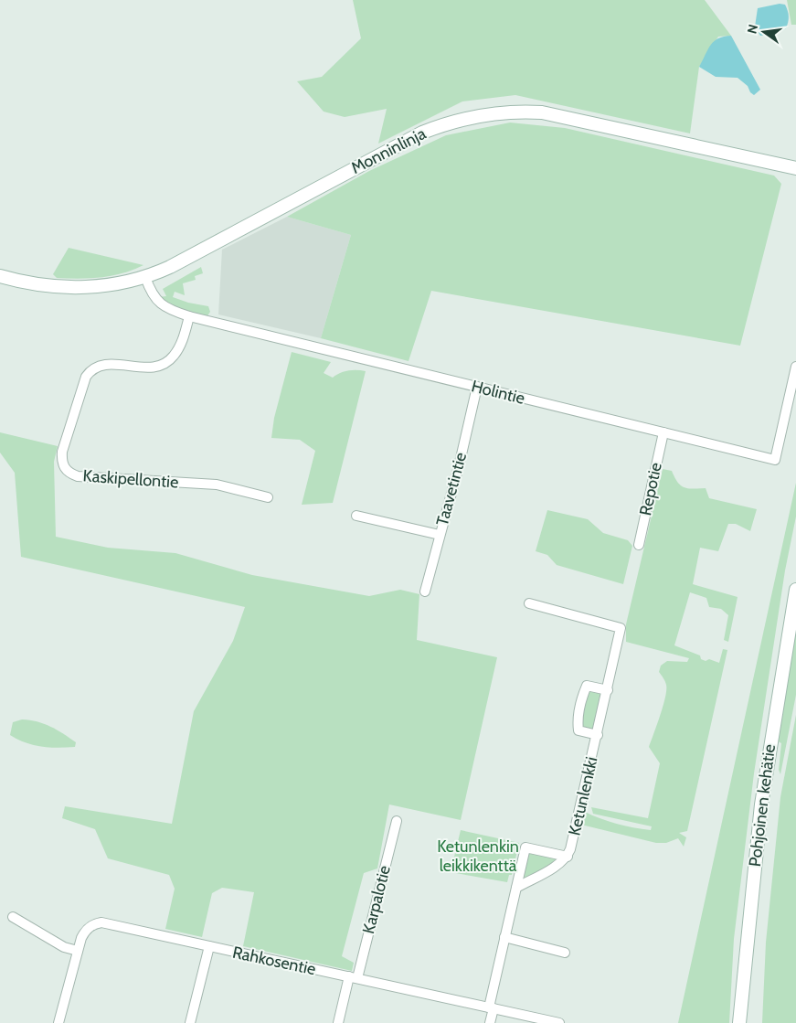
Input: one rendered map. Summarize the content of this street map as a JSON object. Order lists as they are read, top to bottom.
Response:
{
  "streets": {
    "street": [
      "Monninlinja",
      "Holintie",
      "Kaskipellontie",
      "Taavetintie",
      "Repotie",
      "Ketunlenkki",
      "Pohjoinen kehätie",
      "Karpalotie",
      "Rahkosentie"
    ]
  },
  "crossings": [
    ["Monninlinja", "Holintie"],
    ["Holintie", "Kaskipellontie"],
    ["Holintie", "Taavetintie"],
    ["Holintie", "Repotie"],
    ["Ketunlenkki", "Rahkosentie"],
    ["Karpalotie", "Rahkosentie"]
  ],
  "parks": ["Ketunlenkin leikkikenttä"],
  "north": "left"
}
